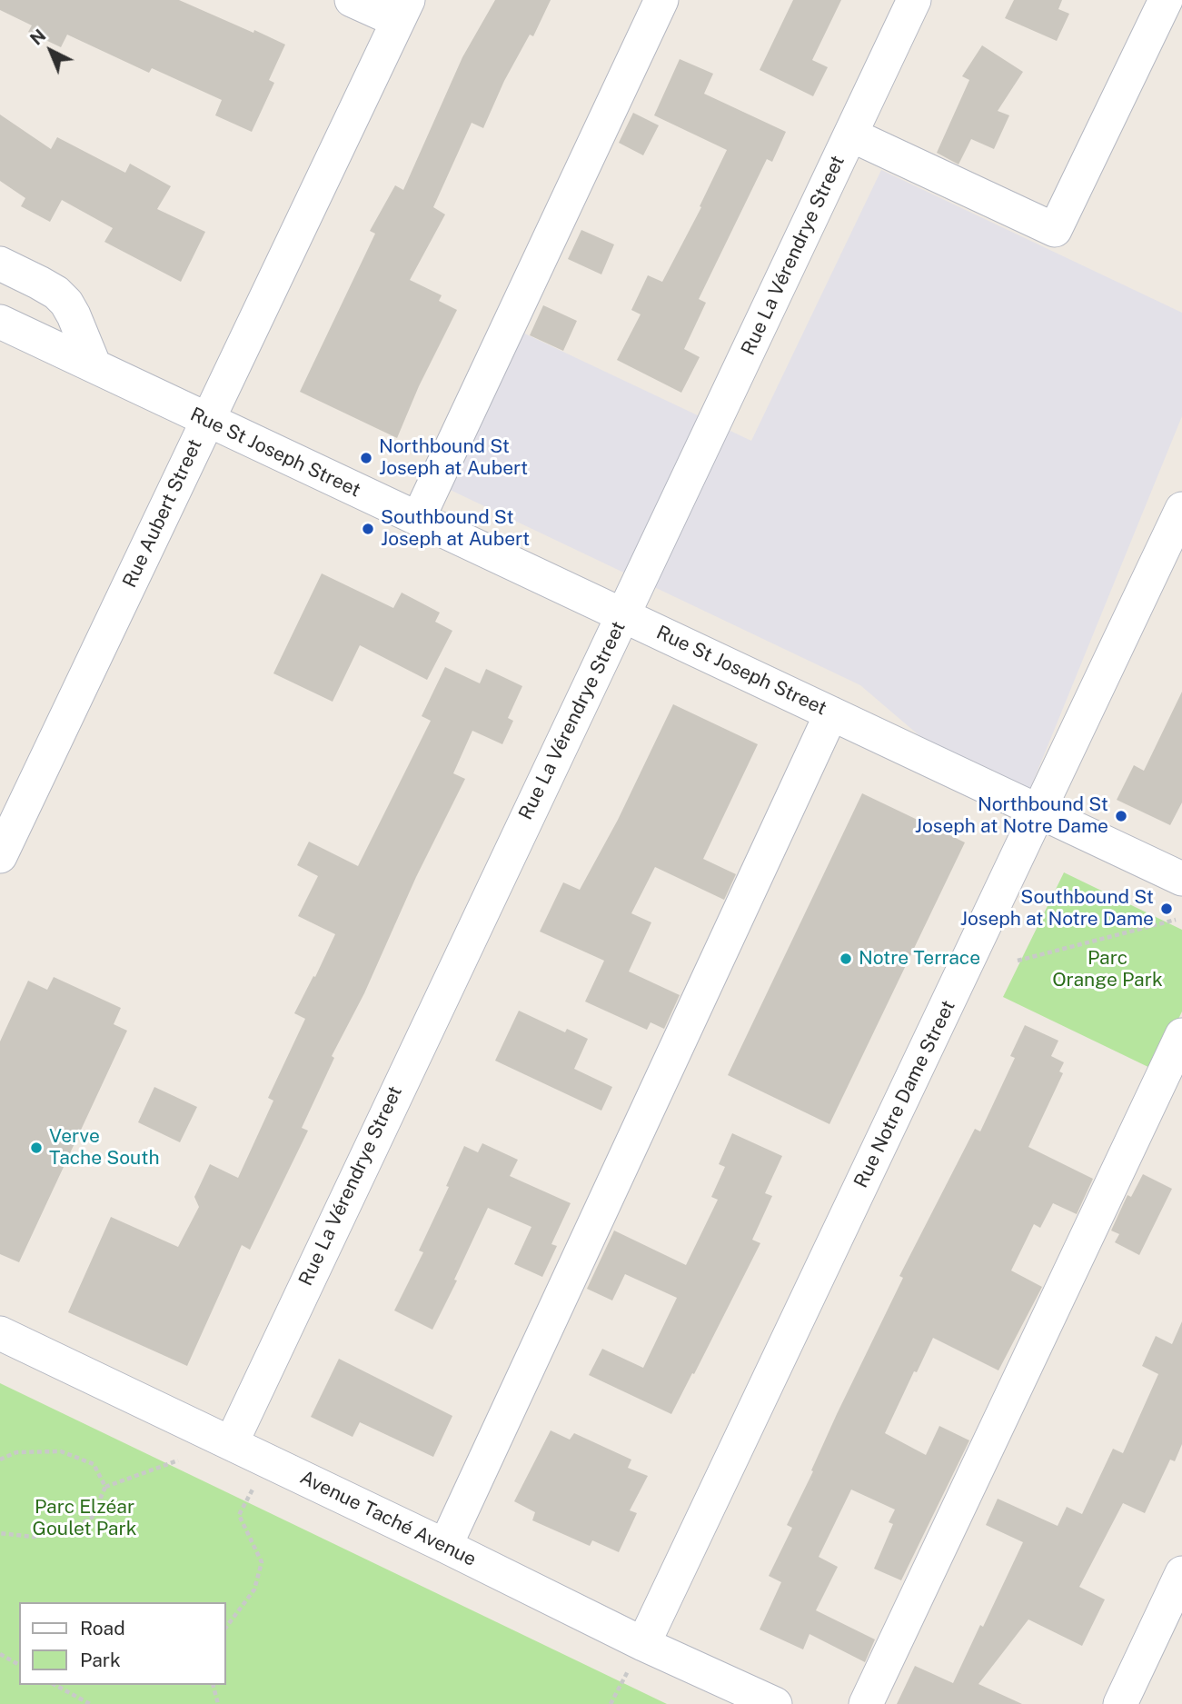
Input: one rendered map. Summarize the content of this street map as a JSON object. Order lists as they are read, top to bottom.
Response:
{
  "streets": {
    "street": [
      "Rue La Vérendrye Street",
      "Rue St Joseph Street",
      "Rue Aubert Street",
      "Rue Notre Dame Street",
      "Avenue Taché Avenue"
    ]
  },
  "crossings": [
    ["Rue La Vérendrye Street", "Rue St Joseph Street"],
    ["Rue La Vérendrye Street", "Avenue Taché Avenue"],
    ["Rue St Joseph Street", "Rue Aubert Street"],
    ["Rue St Joseph Street", "Rue Notre Dame Street"],
    ["Rue Notre Dame Street", "Avenue Taché Avenue"]
  ],
  "parks": ["Parc Orange Park", "Parc Elzéar Goulet Park"],
  "places": [
    "Northbound St Joseph at Aubert",
    "Southbound St Joseph at Aubert",
    "Northbound St Joseph at Notre Dame",
    "Southbound St Joseph at Notre Dame",
    "Notre Terrace",
    "Verve Tache South"
  ],
  "legend": ["Road", "Park"],
  "north": "top left"
}
